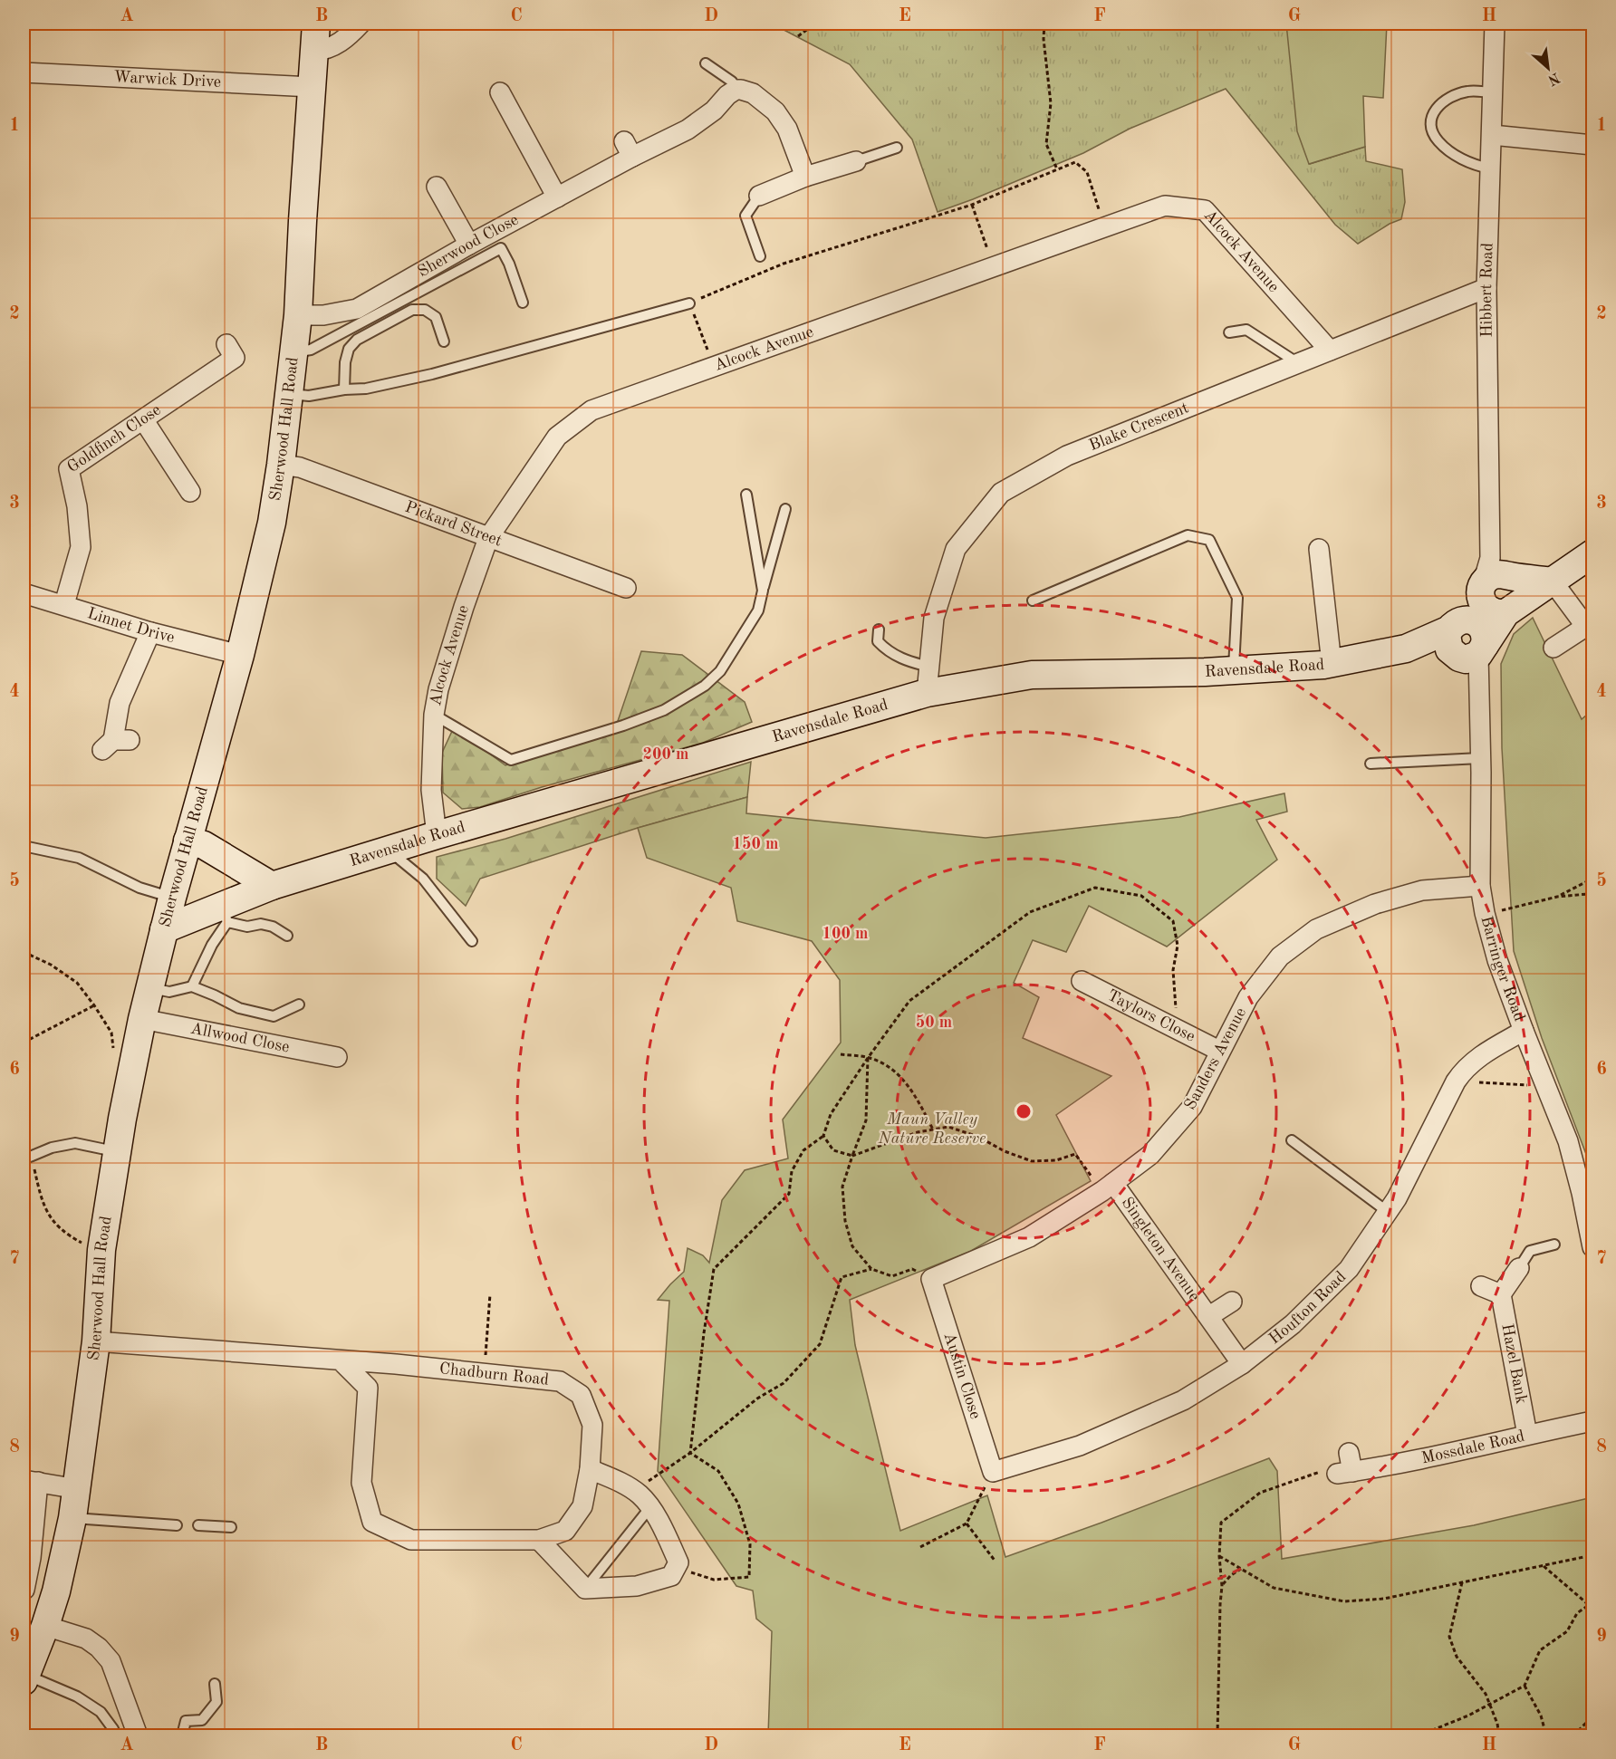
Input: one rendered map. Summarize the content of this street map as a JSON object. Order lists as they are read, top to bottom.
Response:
{
  "streets": {
    "main road": ["Sherwood Hall Road", "Ravensdale Road"],
    "street": [
      "Warwick Drive",
      "Sherwood Close",
      "Alcock Avenue",
      "Hibbert Road",
      "Blake Crescent",
      "Goldfinch Close",
      "Pickard Street",
      "Linnet Drive",
      "Barringer Road",
      "Taylors Close",
      "Allwood Close",
      "Sanders Avenue",
      "Singleton Avenue",
      "Houfton Road",
      "Hazel Bank",
      "Chadburn Road",
      "Austin Close",
      "Mossdale Road"
    ]
  },
  "crossings": [
    ["Warwick Drive", "Sherwood Hall Road"],
    ["Sherwood Close", "Sherwood Hall Road"],
    ["Alcock Avenue", "Blake Crescent"],
    ["Alcock Avenue", "Pickard Street"],
    ["Alcock Avenue", "Ravensdale Road"],
    ["Hibbert Road", "Blake Crescent"],
    ["Hibbert Road", "Ravensdale Road"],
    ["Hibbert Road", "Barringer Road"],
    ["Blake Crescent", "Ravensdale Road"],
    ["Sherwood Hall Road", "Pickard Street"],
    ["Sherwood Hall Road", "Linnet Drive"],
    ["Sherwood Hall Road", "Ravensdale Road"],
    ["Sherwood Hall Road", "Allwood Close"],
    ["Sherwood Hall Road", "Chadburn Road"],
    ["Goldfinch Close", "Linnet Drive"],
    ["Ravensdale Road", "Barringer Road"],
    ["Barringer Road", "Sanders Avenue"],
    ["Barringer Road", "Houfton Road"],
    ["Taylors Close", "Sanders Avenue"],
    ["Sanders Avenue", "Singleton Avenue"],
    ["Sanders Avenue", "Austin Close"],
    ["Singleton Avenue", "Houfton Road"],
    ["Houfton Road", "Austin Close"],
    ["Hazel Bank", "Mossdale Road"]
  ],
  "parks": ["Maun Valley Nature Reserve"],
  "north": "bottom right",
  "grid": {
    "columns": [
      "A",
      "B",
      "C",
      "D",
      "E",
      "F",
      "G",
      "H"
    ],
    "rows": [
      "1",
      "2",
      "3",
      "4",
      "5",
      "6",
      "7",
      "8",
      "9"
    ]
  },
  "rings": [
    "200 m",
    "150 m",
    "100 m",
    "50 m"
  ]
}
